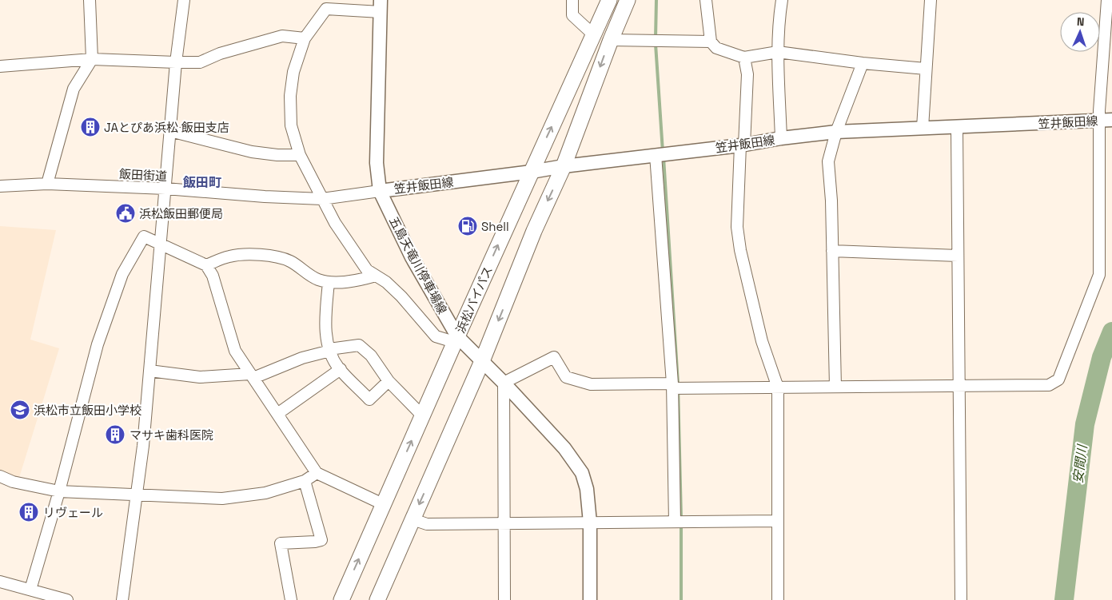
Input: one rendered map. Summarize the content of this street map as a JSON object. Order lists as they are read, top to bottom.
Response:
{
  "streets": {
    "highway": ["浜松バイパス"],
    "main road": ["笠井飯田線", "五島天竜川停車場線"],
    "street": ["飯田街道"]
  },
  "crossings": [
    ["笠井飯田線", "飯田街道"],
    ["笠井飯田線", "五島天竜川停車場線"],
    ["笠井飯田線", "浜松バイパス"],
    ["飯田街道", "五島天竜川停車場線"],
    ["五島天竜川停車場線", "浜松バイパス"]
  ],
  "districts": ["飯田町"],
  "water": ["安間川"],
  "places": {
    "building": ["JAとぴあ浜松 飯田支店", "マサキ歯科医院", "リヴェール"],
    "public building": ["浜松飯田郵便局"],
    "fuel station": ["Shell"],
    "school or university": ["浜松市立飯田小学校"]
  },
  "north": "top"
}
